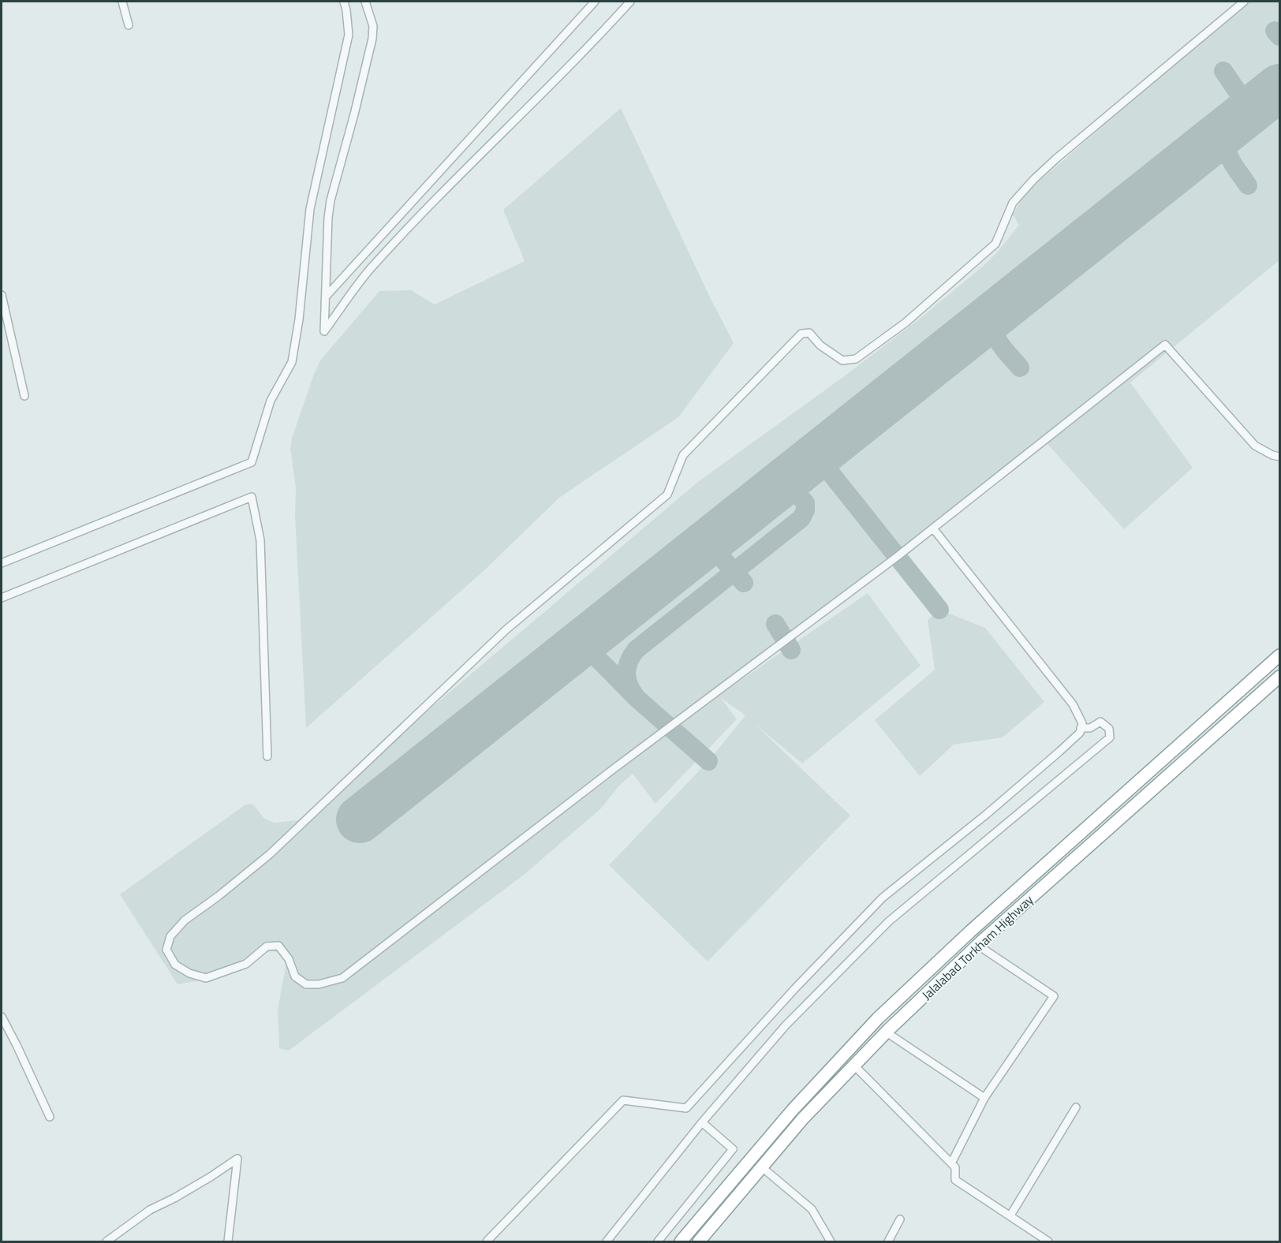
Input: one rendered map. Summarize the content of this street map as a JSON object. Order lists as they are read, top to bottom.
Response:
{
  "streets": {
    "highway": ["Jalalabad Torkham Highway"]
  }
}
